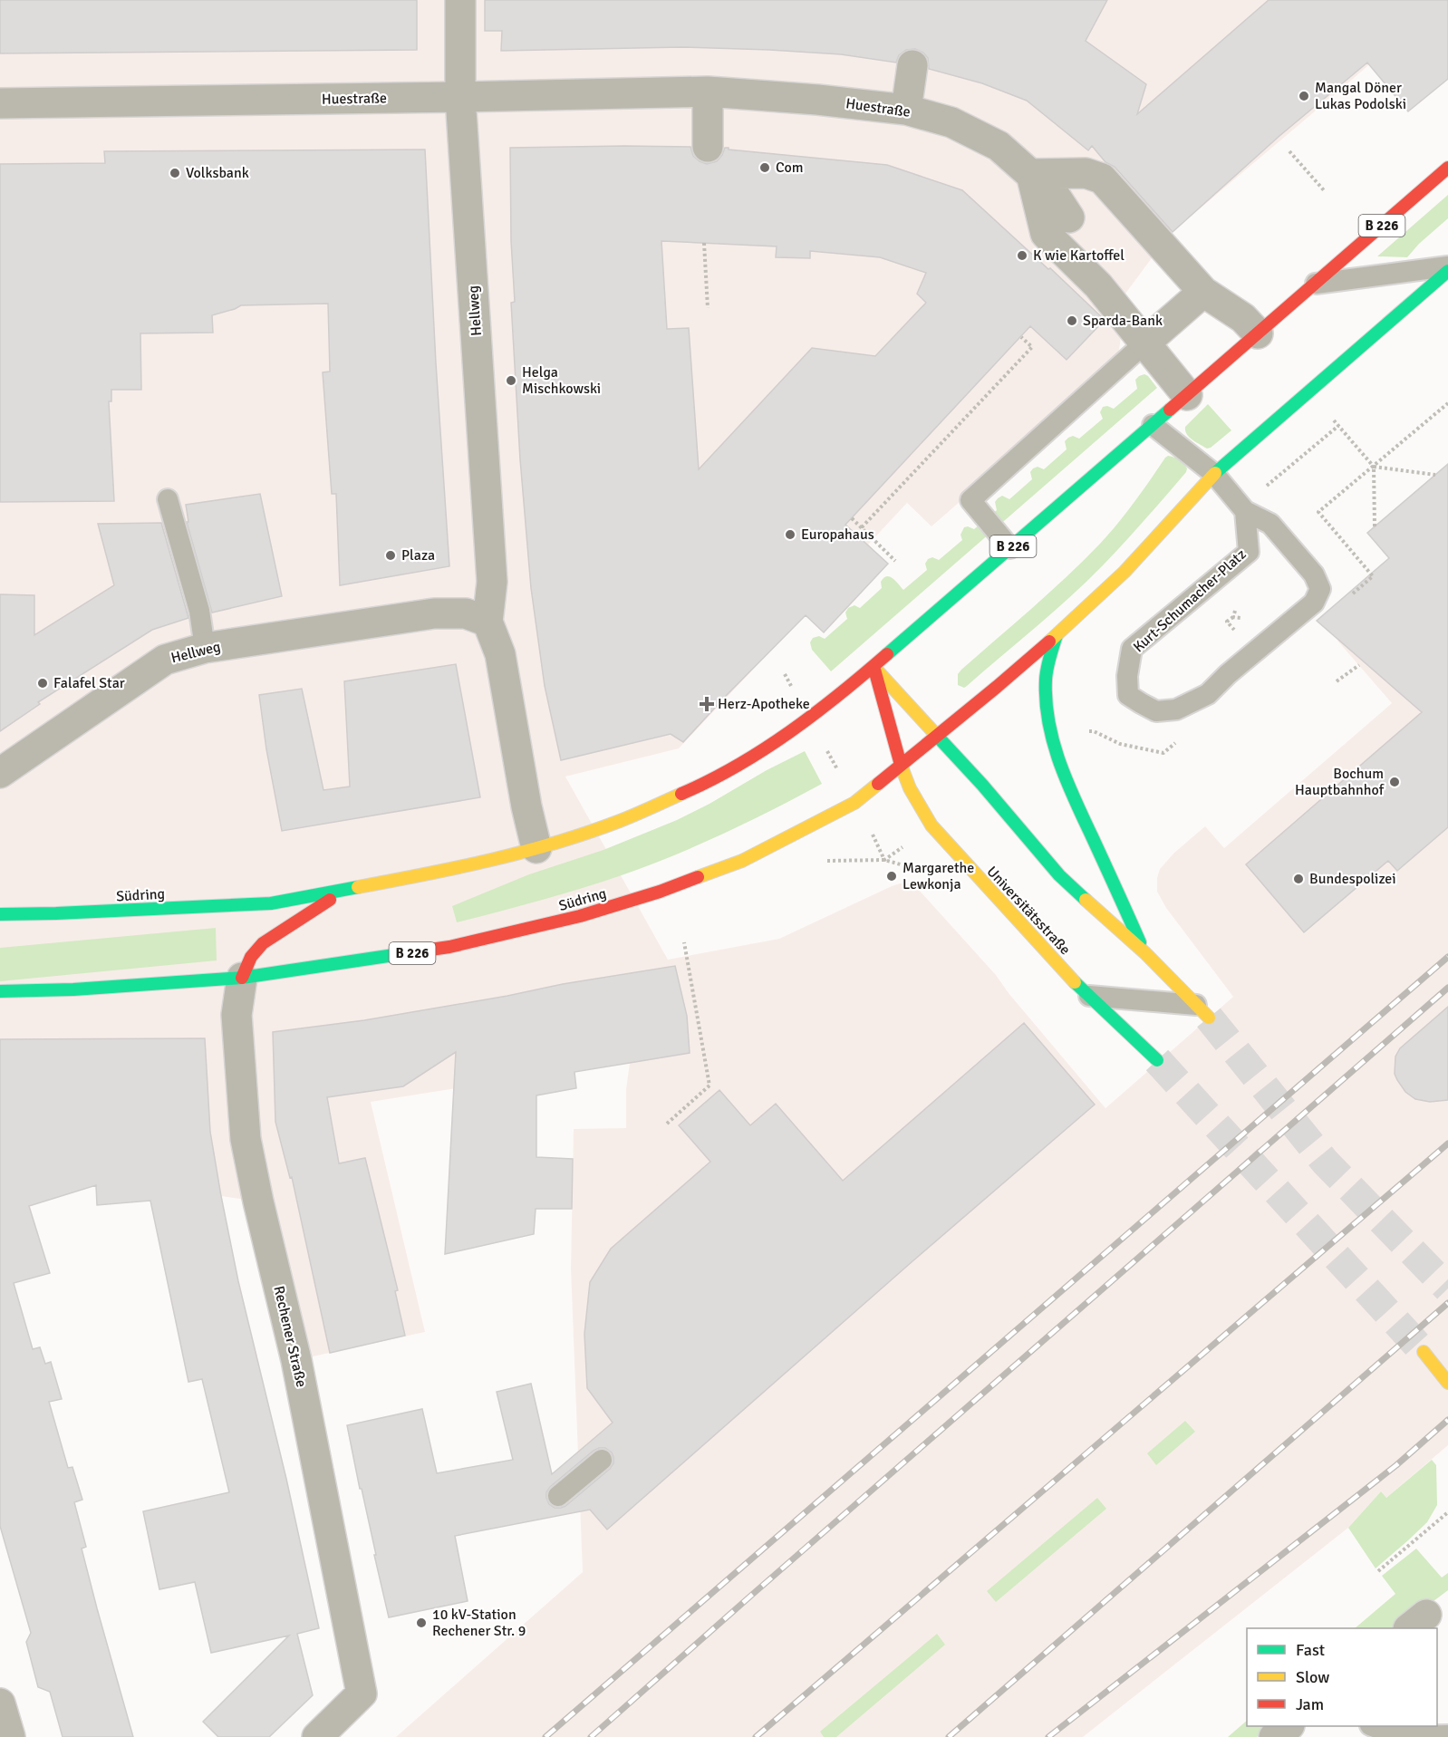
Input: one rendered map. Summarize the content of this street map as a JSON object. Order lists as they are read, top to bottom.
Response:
{
  "streets": {
    "main road": ["B 226", "Südring", "Universitätsstraße"],
    "street": ["Huestraße", "Hellweg", "Rechener Straße"],
    "lane": ["Kurt-Schumacher-Platz"]
  },
  "crossings": [
    ["Huestraße", "Hellweg"],
    ["B 226", "Kurt-Schumacher-Platz"],
    ["B 226", "Südring"],
    ["B 226", "Universitätsstraße"],
    ["Hellweg", "Südring"],
    ["Südring", "Universitätsstraße"],
    ["Südring", "Rechener Straße"]
  ],
  "places": {
    "other": [
      "Mangal Döner Lukas Podolski",
      "Com",
      "Volksbank",
      "K wie Kartoffel",
      "Sparda-Bank",
      "Helga Mischkowski",
      "Europahaus",
      "Plaza",
      "Falafel Star",
      "Bochum Hauptbahnhof",
      "Margarethe Lewkonja",
      "Bundespolizei",
      "10 kV-Station Rechener Str. 9"
    ],
    "health": ["Herz-Apotheke"]
  },
  "legend": ["Fast", "Slow", "Jam"]
}
